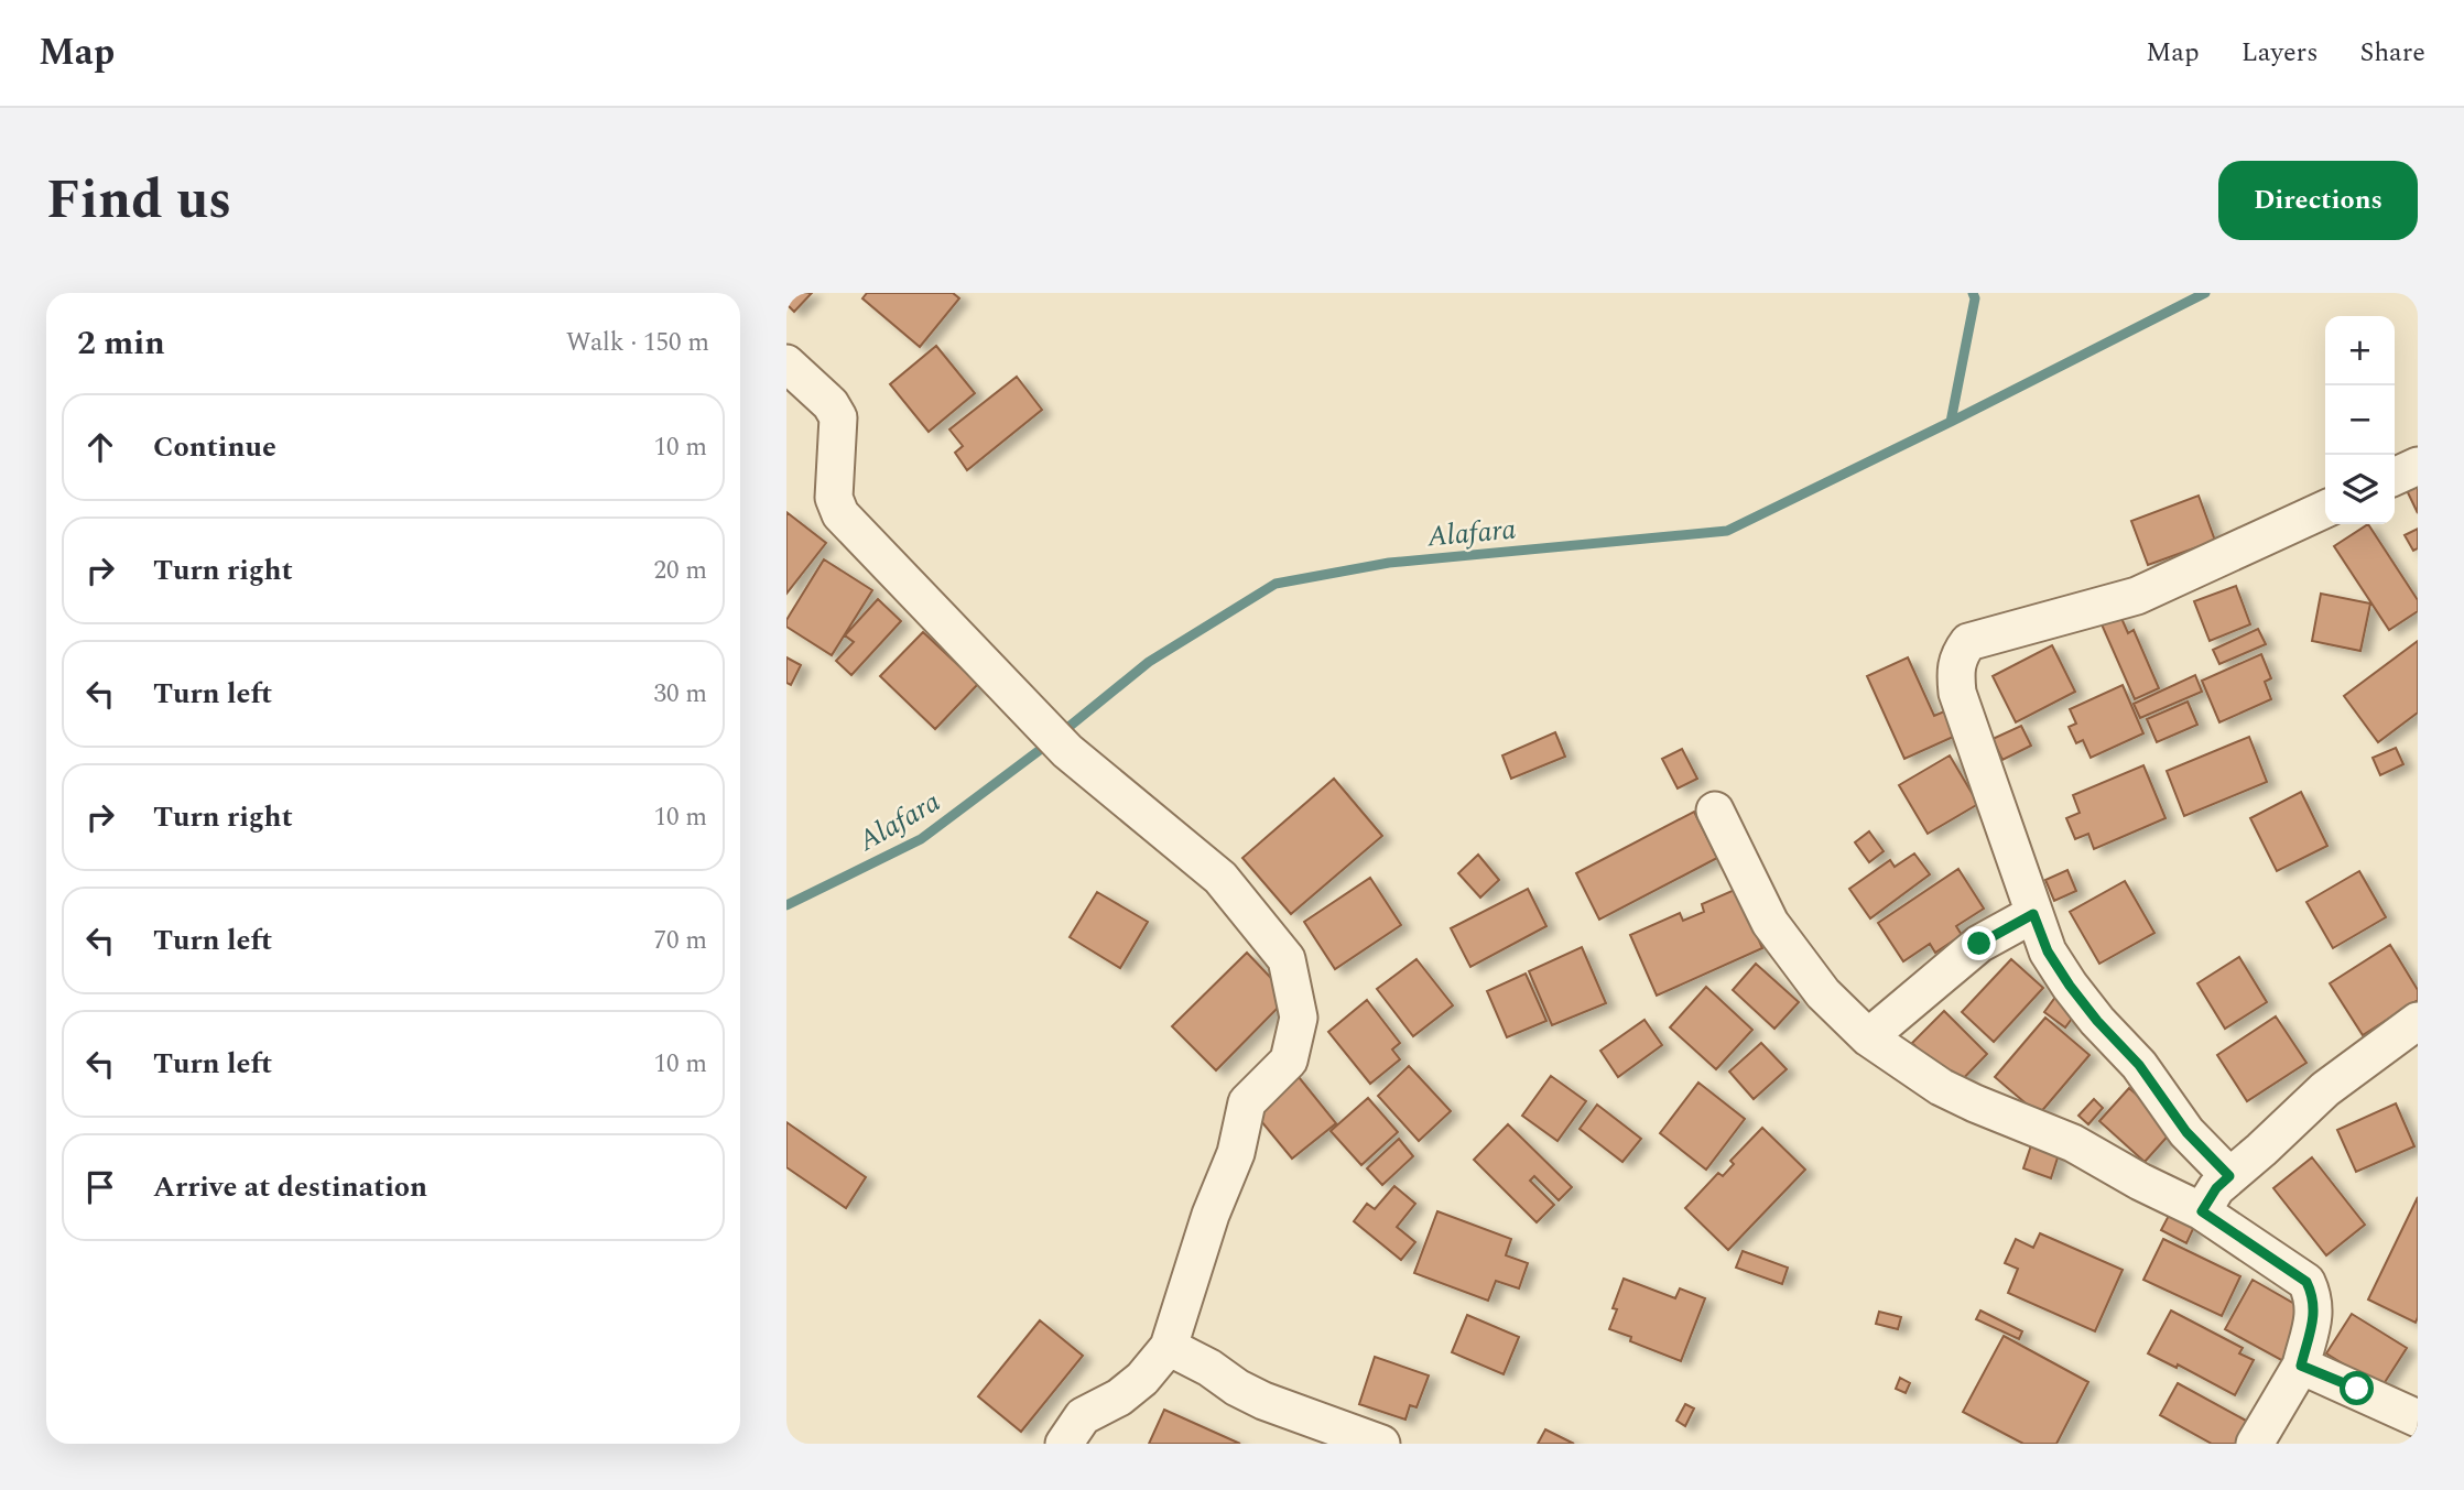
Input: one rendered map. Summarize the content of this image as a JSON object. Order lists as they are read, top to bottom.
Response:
{
  "water": ["Alafara"],
  "page": {
    "header": "Map",
    "nav": ["Map", "Layers", "Share"],
    "title": "Find us",
    "buttons": "Directions",
    "heading": ["2 min", "Walk · 150 m"],
    "map_buttons": ["+", "−"],
    "list": [
      ["Continue", "10 m"],
      ["Turn right", "20 m"],
      ["Turn left", "30 m"],
      ["Turn right", "10 m"],
      ["Turn left", "70 m"],
      ["Turn left", "10 m"],
      "Arrive at destination"
    ]
  }
}
